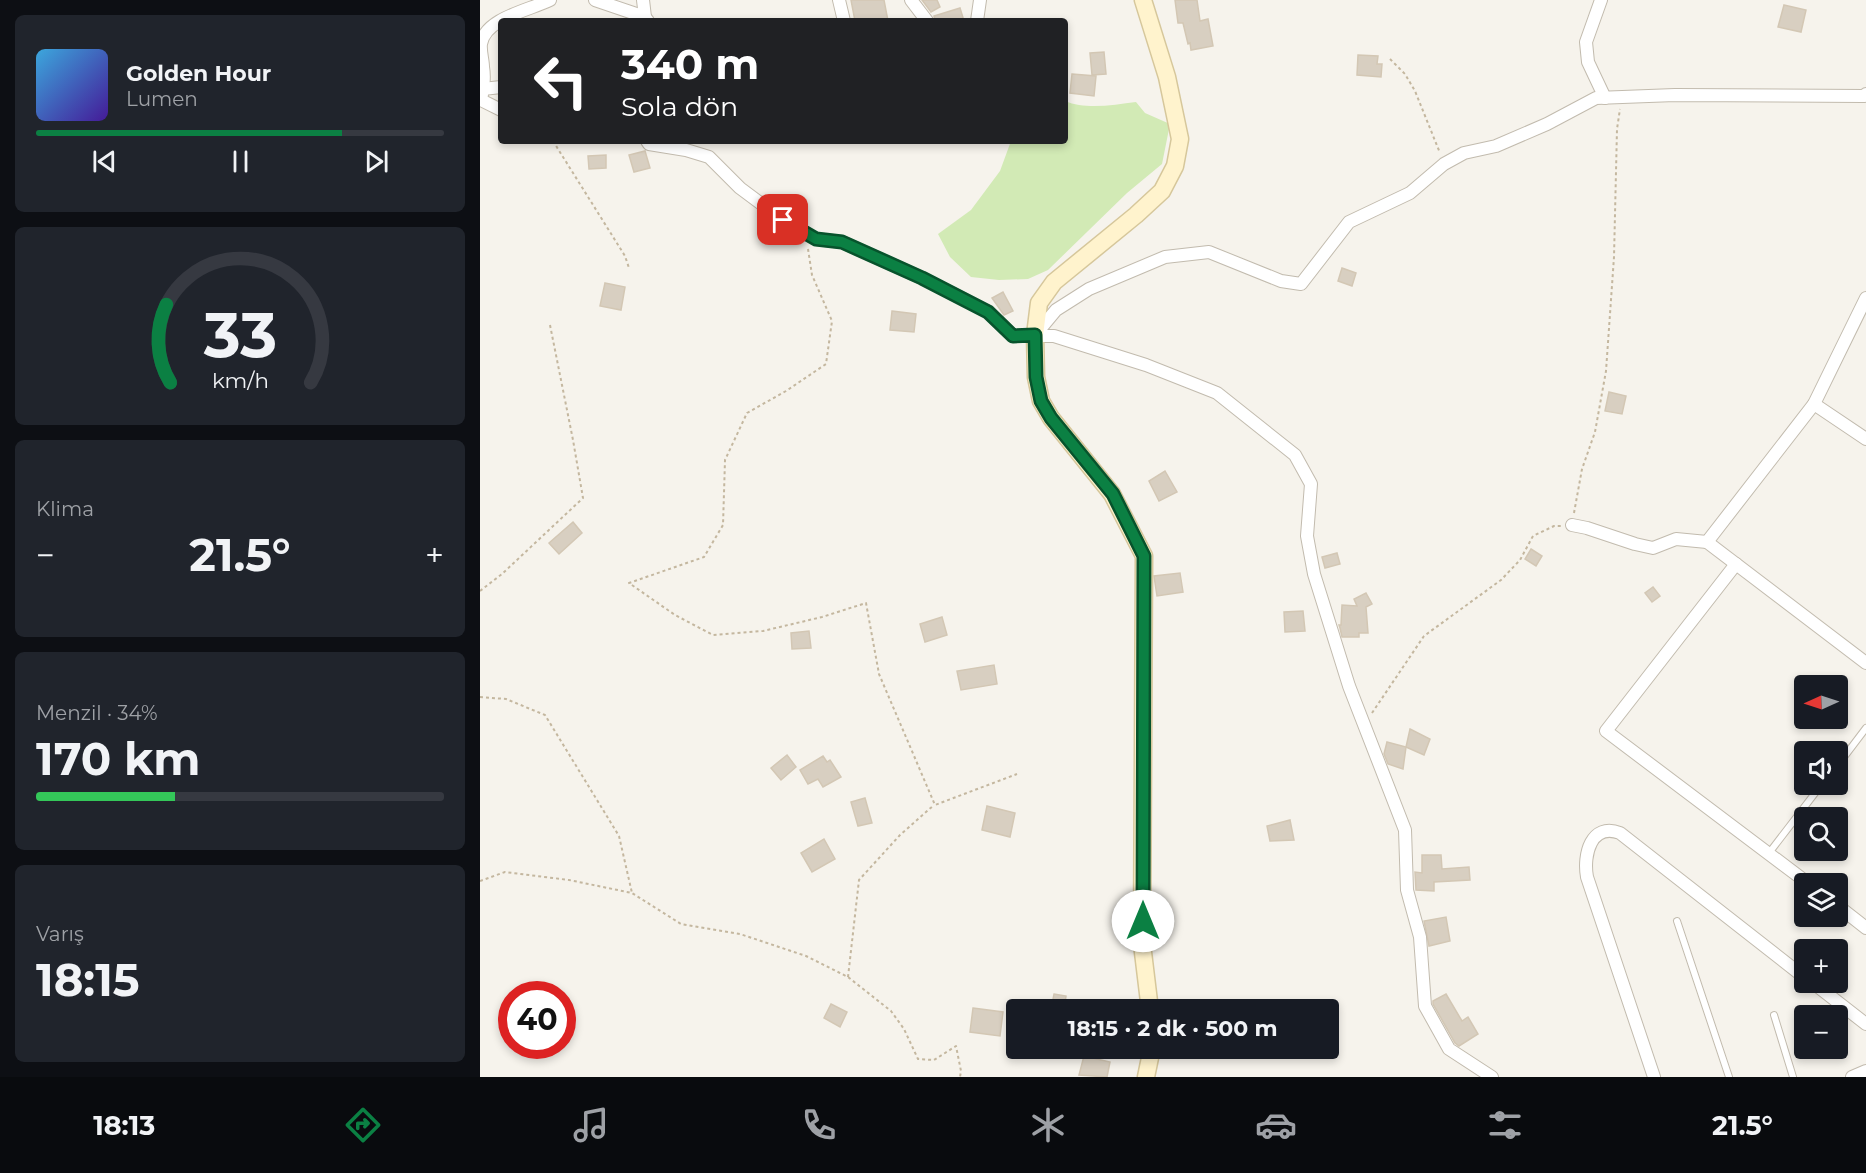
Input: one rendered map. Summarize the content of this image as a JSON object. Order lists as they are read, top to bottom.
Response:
{
  "north": "left",
  "page": {
    "turn": ["340 m", "Sola dön"],
    "song": ["Golden Hour", "Lumen"],
    "tile": [
      "Klima",
      ["Menzil · 34%", "170 km"],
      ["Varış", "18:15"]
    ],
    "heat": ["−", "21.5°", "+"],
    "map_buttons": ["+", "−"],
    "limit": "40",
    "trip": "18:15 · 2 dk · 500 m",
    "tabs": ["18:13", "21.5°"],
    "gauge": ["33", "km/h"]
  }
}
